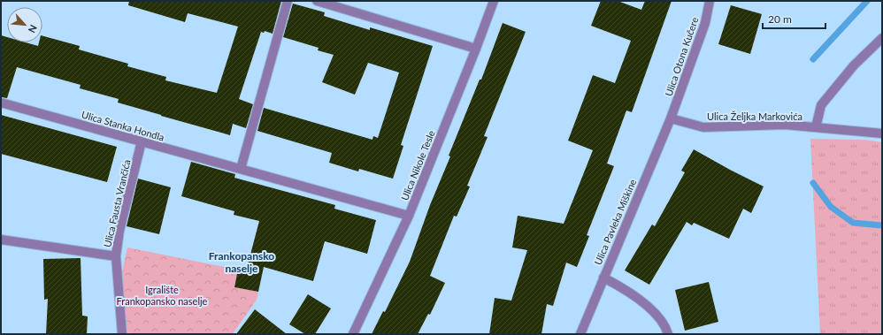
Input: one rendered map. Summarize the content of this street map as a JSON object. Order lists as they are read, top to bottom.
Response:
{
  "streets": {
    "street": [
      "Ulica Otona Kučere",
      "Ulica Željka Markovića",
      "Ulica Stanka Hondla",
      "Ulica Nikole Tesle",
      "Ulica Fausta Vrančića",
      "Ulica Pavleka Miškine"
    ]
  },
  "crossings": [
    ["Ulica Otona Kučere", "Ulica Željka Markovića"],
    ["Ulica Otona Kučere", "Ulica Pavleka Miškine"],
    ["Ulica Željka Markovića", "Ulica Pavleka Miškine"],
    ["Ulica Stanka Hondla", "Ulica Nikole Tesle"],
    ["Ulica Stanka Hondla", "Ulica Fausta Vrančića"]
  ],
  "districts": ["Frankopansko naselje"],
  "parks": ["Igralište Frankopansko naselje"],
  "scale_bar": "20 m",
  "north": "bottom right"
}
